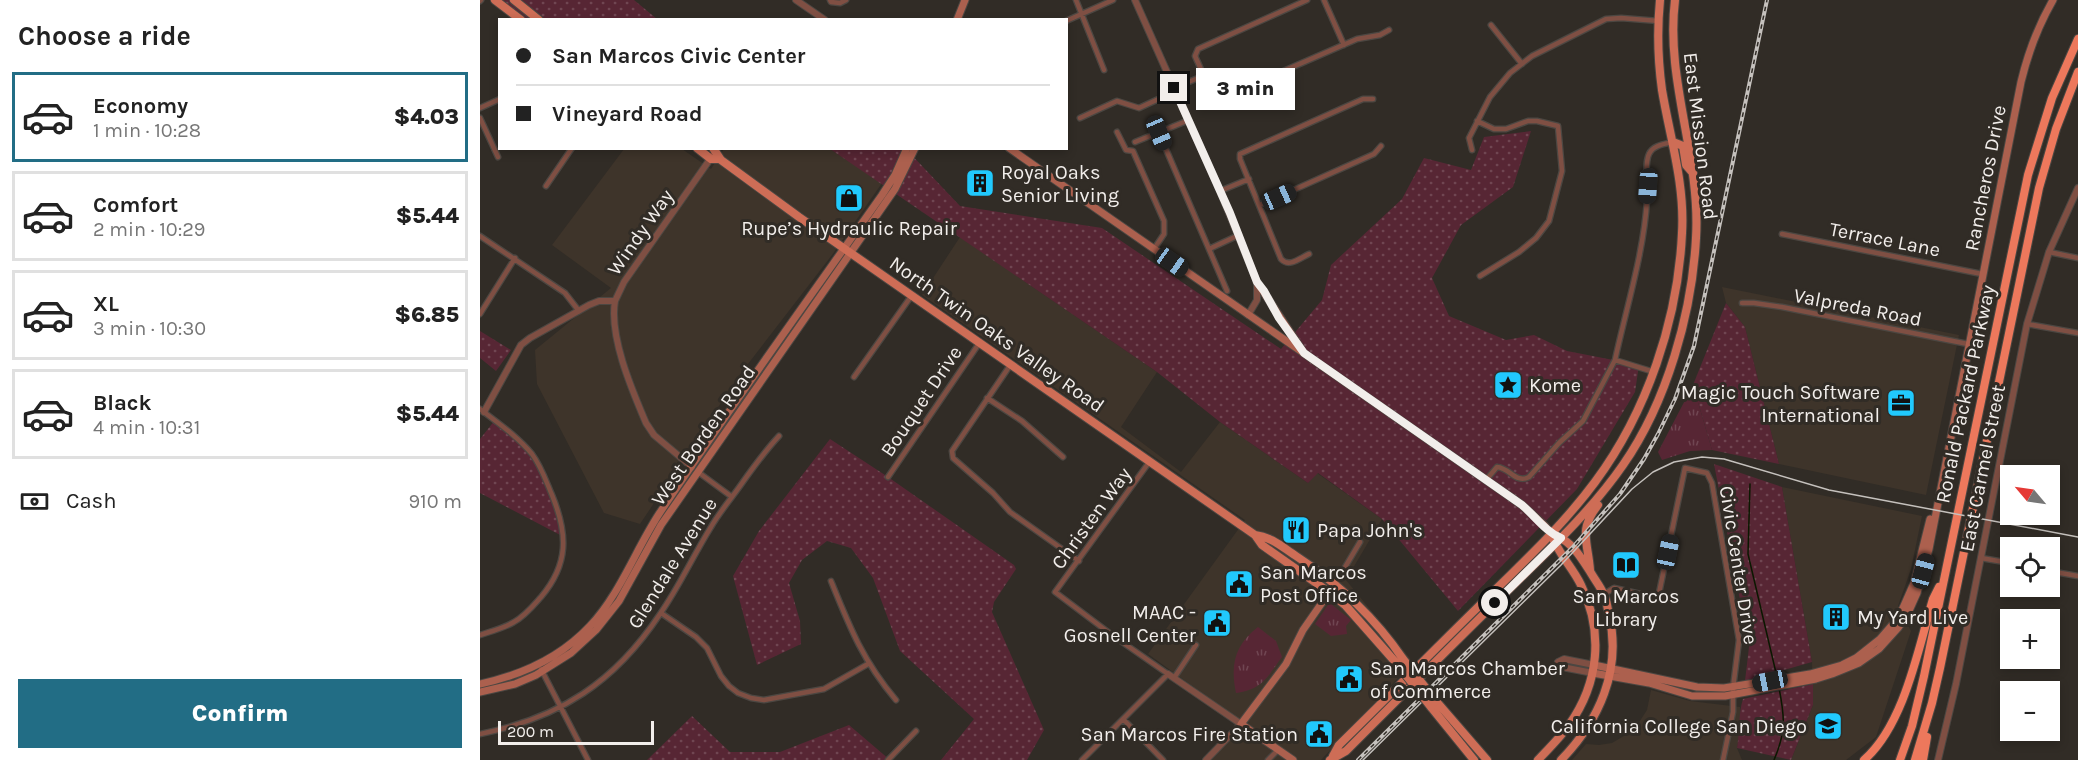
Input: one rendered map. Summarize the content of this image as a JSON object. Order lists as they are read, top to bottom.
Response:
{
  "streets": {
    "highway": ["Ronald Packard Parkway"],
    "main road": [
      "East Mission Road",
      "Rancheros Drive",
      "North Twin Oaks Valley Road",
      "West Borden Road"
    ],
    "street": [
      "Windy Way",
      "Terrace Lane",
      "Valpreda Road",
      "Bouquet Drive",
      "East Carmel Street",
      "Christen Way",
      "Glendale Avenue",
      "Civic Center Drive"
    ]
  },
  "crossings": [
    ["Rancheros Drive", "Terrace Lane"],
    ["Rancheros Drive", "Valpreda Road"],
    ["Rancheros Drive", "Civic Center Drive"],
    ["Windy Way", "North Twin Oaks Valley Road"],
    ["North Twin Oaks Valley Road", "Bouquet Drive"],
    ["North Twin Oaks Valley Road", "West Borden Road"],
    ["North Twin Oaks Valley Road", "Christen Way"]
  ],
  "places": {
    "building": ["Royal Oaks Senior Living", "My Yard Live"],
    "shop": ["Rupe’s Hydraulic Repair"],
    "place": ["Kome"],
    "office": ["Magic Touch Software International"],
    "restaurant": ["Papa John's"],
    "library": ["San Marcos Library"],
    "public building": [
      "San Marcos Post Office",
      "MAAC - Gosnell Center",
      "San Marcos Chamber of Commerce",
      "San Marcos Fire Station"
    ],
    "school or university": ["California College San Diego"]
  },
  "scale_bar": "200 m",
  "north": "top left",
  "page": {
    "heading": "Choose a ride",
    "banner": ["San Marcos Civic Center", "Vineyard Road"],
    "bubble": "3 min",
    "list": [
      {
        "name": "Economy",
        "note": "1 min · 10:28",
        "value": "$4.03"
      },
      {
        "name": "Comfort",
        "note": "2 min · 10:29",
        "value": "$5.44"
      },
      {
        "name": "XL",
        "note": "3 min · 10:30",
        "value": "$6.85"
      },
      {
        "name": "Black",
        "note": "4 min · 10:31",
        "value": "$5.44"
      }
    ],
    "map_buttons": ["+", "−"],
    "pay": ["Cash", "910 m"],
    "buttons": "Confirm",
    "scale": "200 m"
  }
}
